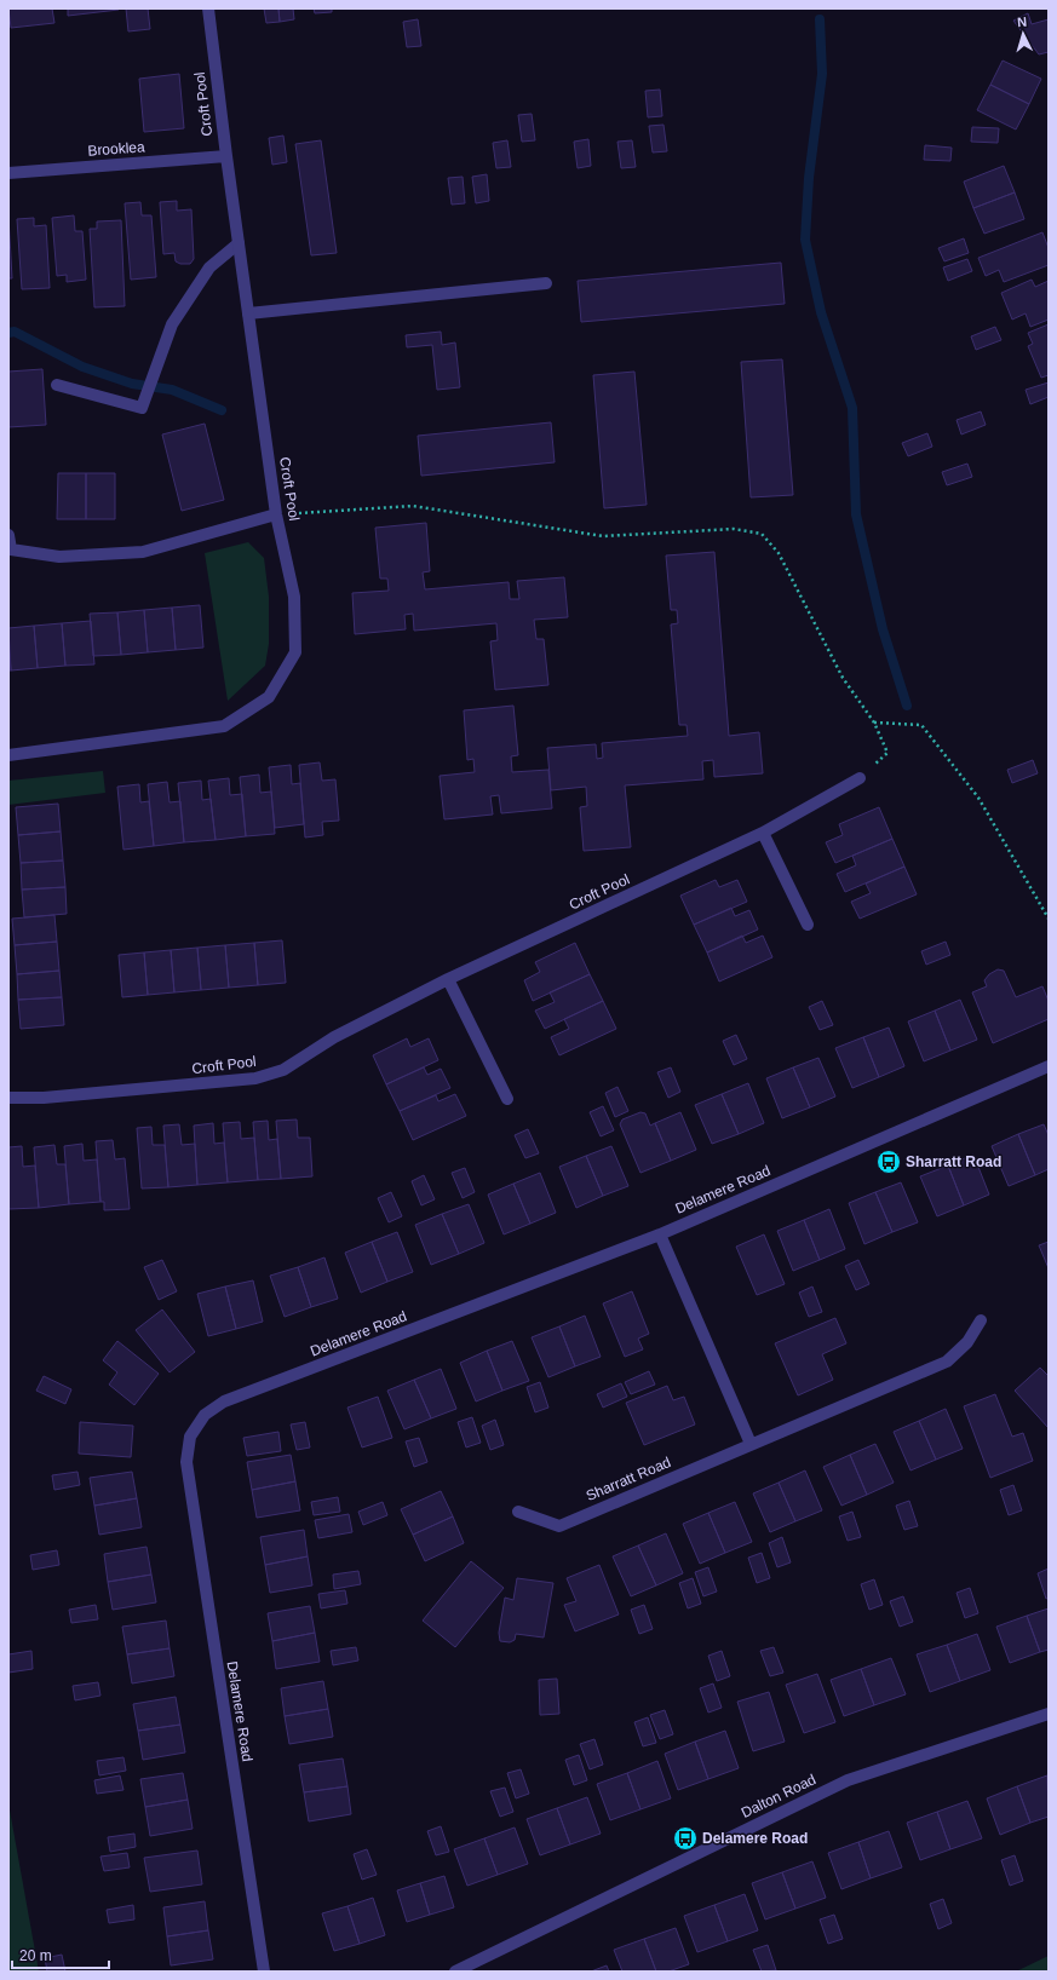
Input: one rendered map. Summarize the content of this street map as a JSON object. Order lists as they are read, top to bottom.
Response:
{
  "streets": {
    "street": [
      "Croft Pool",
      "Brooklea",
      "Delamere Road",
      "Sharratt Road",
      "Dalton Road"
    ]
  },
  "crossings": [
    ["Croft Pool", "Brooklea"]
  ],
  "places": {
    "bus stop": ["Sharratt Road", "Delamere Road"]
  },
  "scale_bar": "20 m",
  "north": "top"
}
